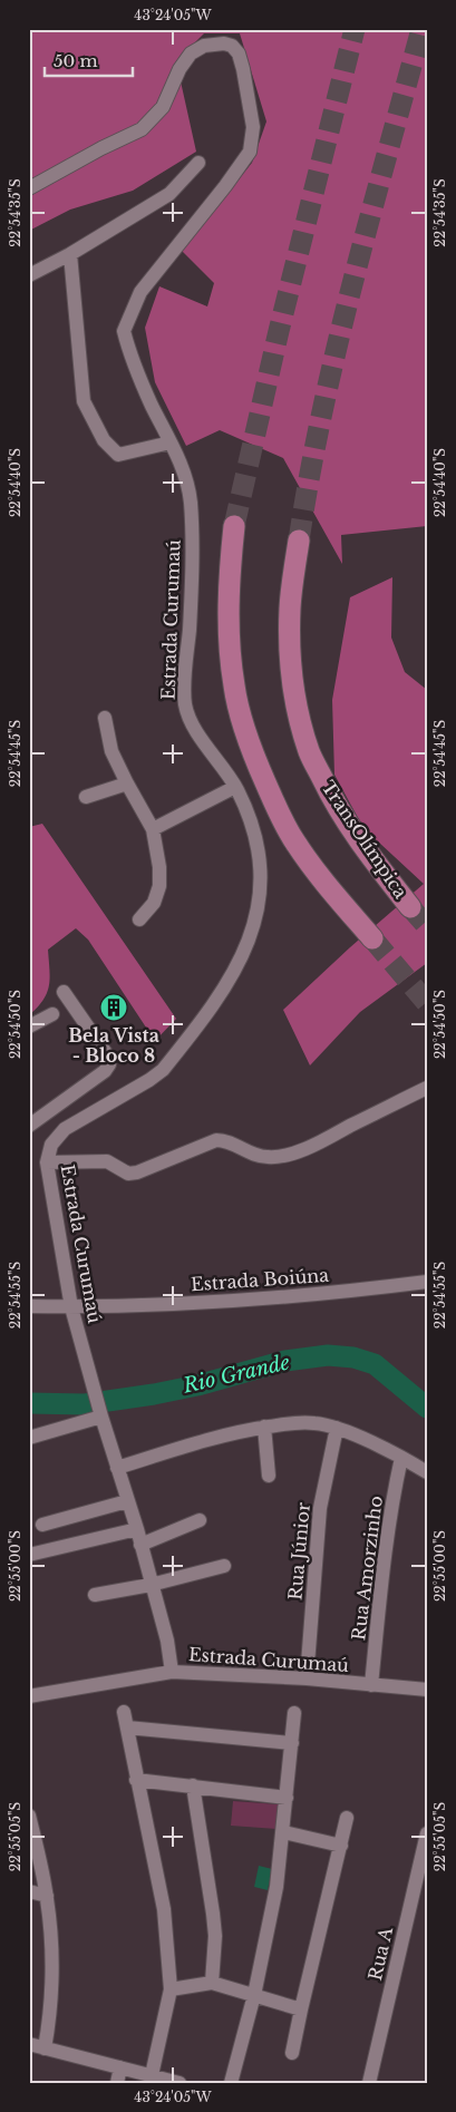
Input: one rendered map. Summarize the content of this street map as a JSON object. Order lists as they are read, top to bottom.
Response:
{
  "streets": {
    "highway": ["TransOlímpica"],
    "street": [
      "Estrada Curumaú",
      "Estrada Boiúna",
      "Rua Júnior",
      "Rua Amorzinho",
      "Rua A"
    ]
  },
  "crossings": [
    ["Estrada Curumaú", "Estrada Boiúna"],
    ["Estrada Curumaú", "Rua Júnior"],
    ["Estrada Curumaú", "Rua Amorzinho"]
  ],
  "water": ["Rio Grande"],
  "places": {
    "building": ["Bela Vista - Bloco 8"]
  },
  "scale_bar": "50 m",
  "coordinates": [
    "43°24'05\"W",
    "22°54'35\"S",
    "22°54'40\"S",
    "22°54'45\"S",
    "22°54'50\"S",
    "22°54'55\"S",
    "22°55'00\"S",
    "22°55'05\"S"
  ]
}
